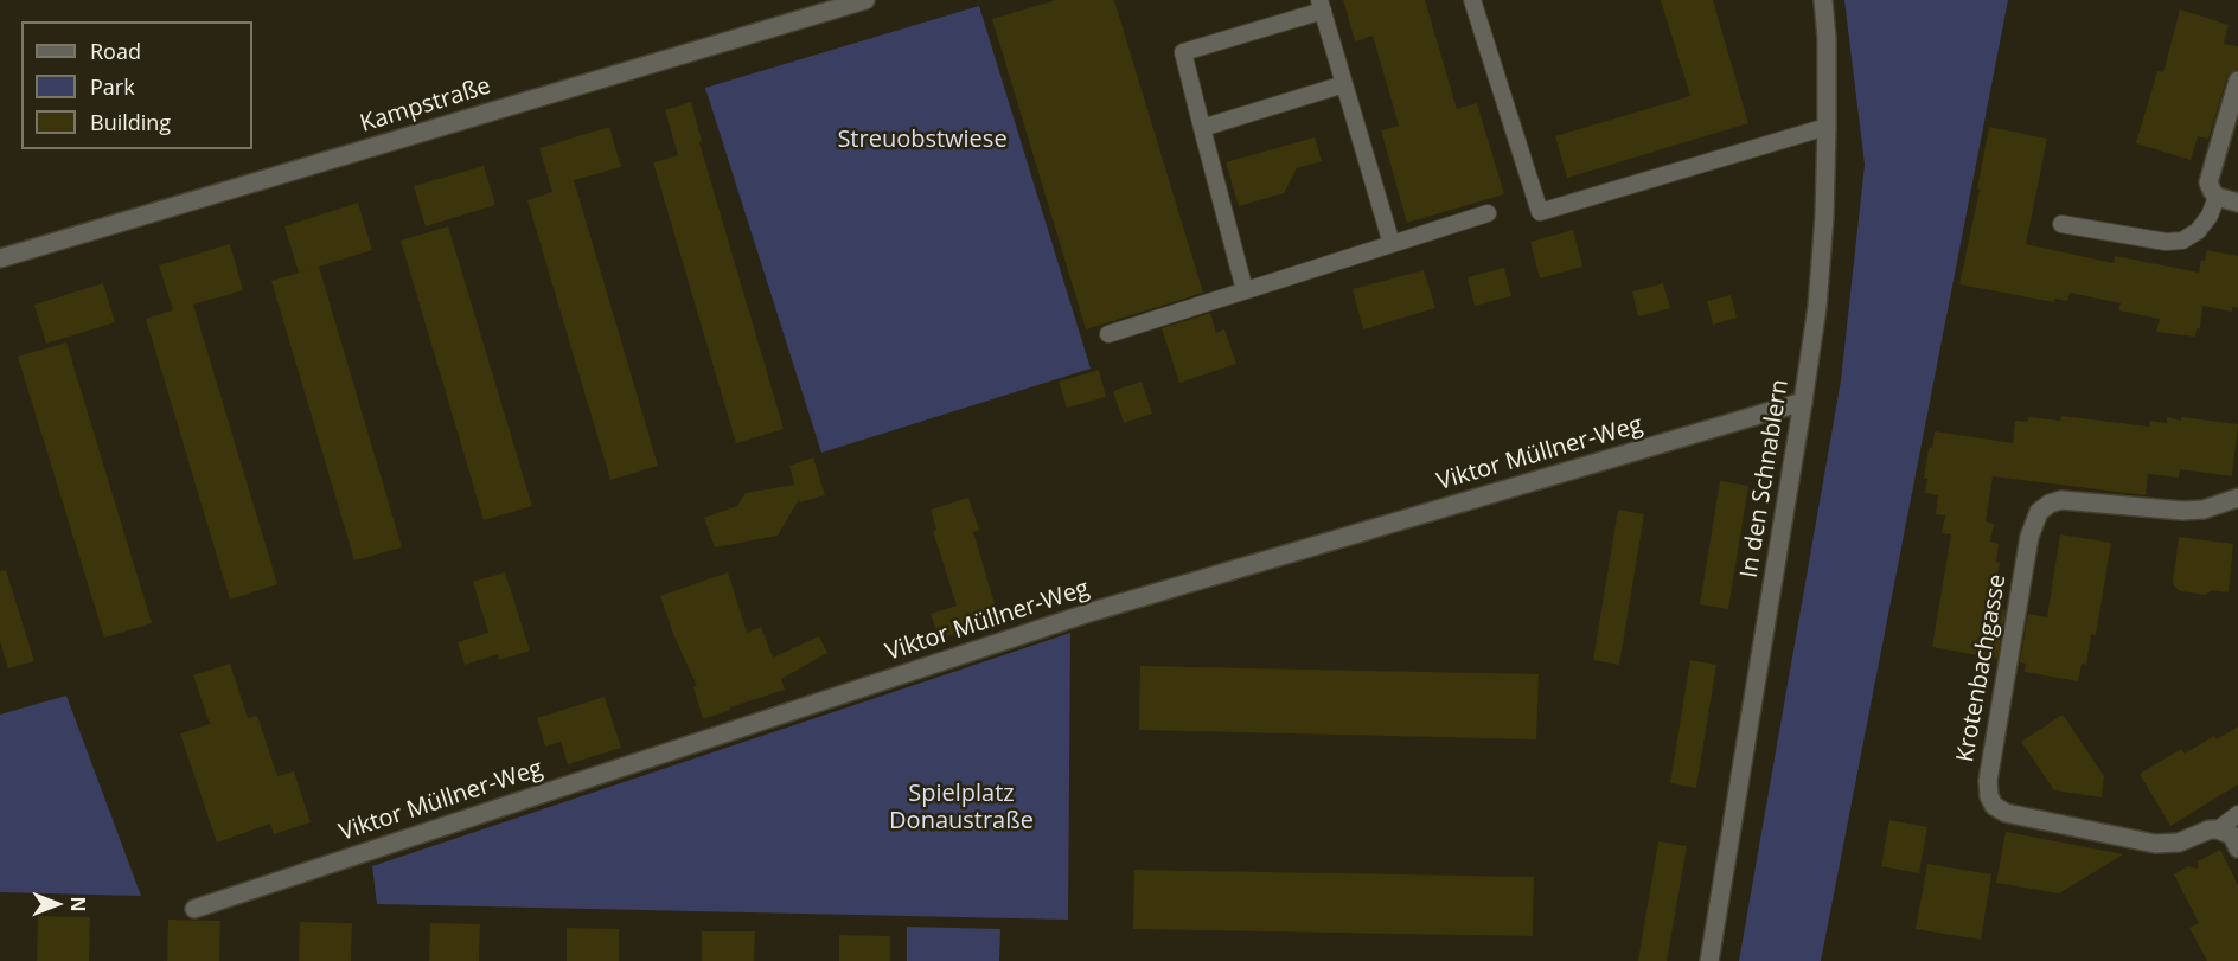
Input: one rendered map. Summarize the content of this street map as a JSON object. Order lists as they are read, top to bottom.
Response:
{
  "streets": {
    "street": [
      "Kampstraße",
      "Viktor Müllner-Weg",
      "In den Schnablern",
      "Krotenbachgasse"
    ]
  },
  "crossings": [
    ["Viktor Müllner-Weg", "In den Schnablern"]
  ],
  "parks": ["Streuobstwiese", "Spielplatz Donaustraße"],
  "legend": ["Road", "Park", "Building"],
  "north": "right"
}
